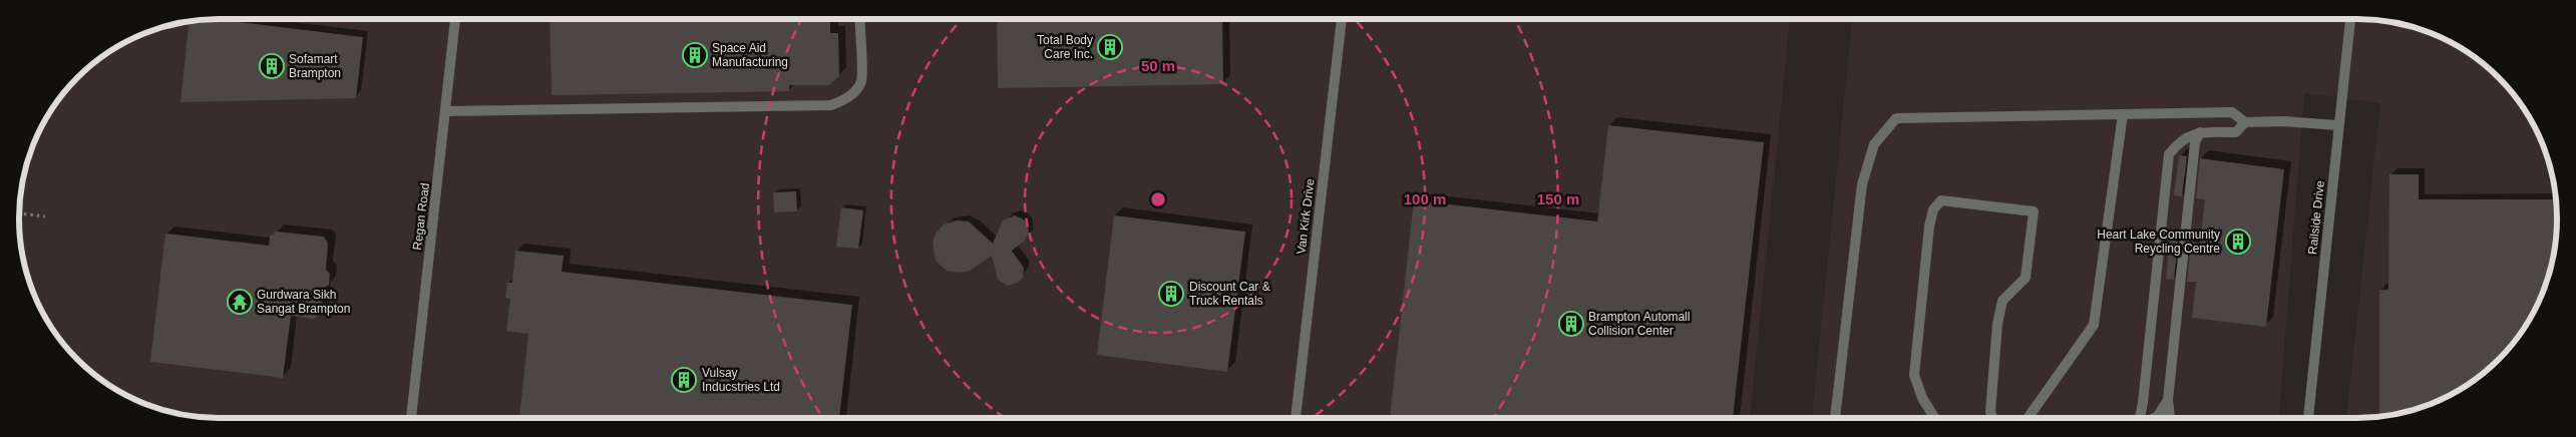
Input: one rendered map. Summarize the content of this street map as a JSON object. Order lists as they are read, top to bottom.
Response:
{
  "streets": {
    "street": ["Regan Road", "Van Kirk Drive", "Railside Drive"]
  },
  "places": {
    "building": [
      "Total Body Care Inc.",
      "Space Aid Manufacturing",
      "Sofamart Brampton",
      "Heart Lake Community Reycling Centre",
      "Discount Car & Truck Rentals",
      "Brampton Automall Collision Center",
      "Vulsay Inducstries Ltd"
    ],
    "temple": ["Gurdwara Sikh Sangat Brampton"]
  },
  "rings": ["50 m", "100 m", "150 m"]
}
